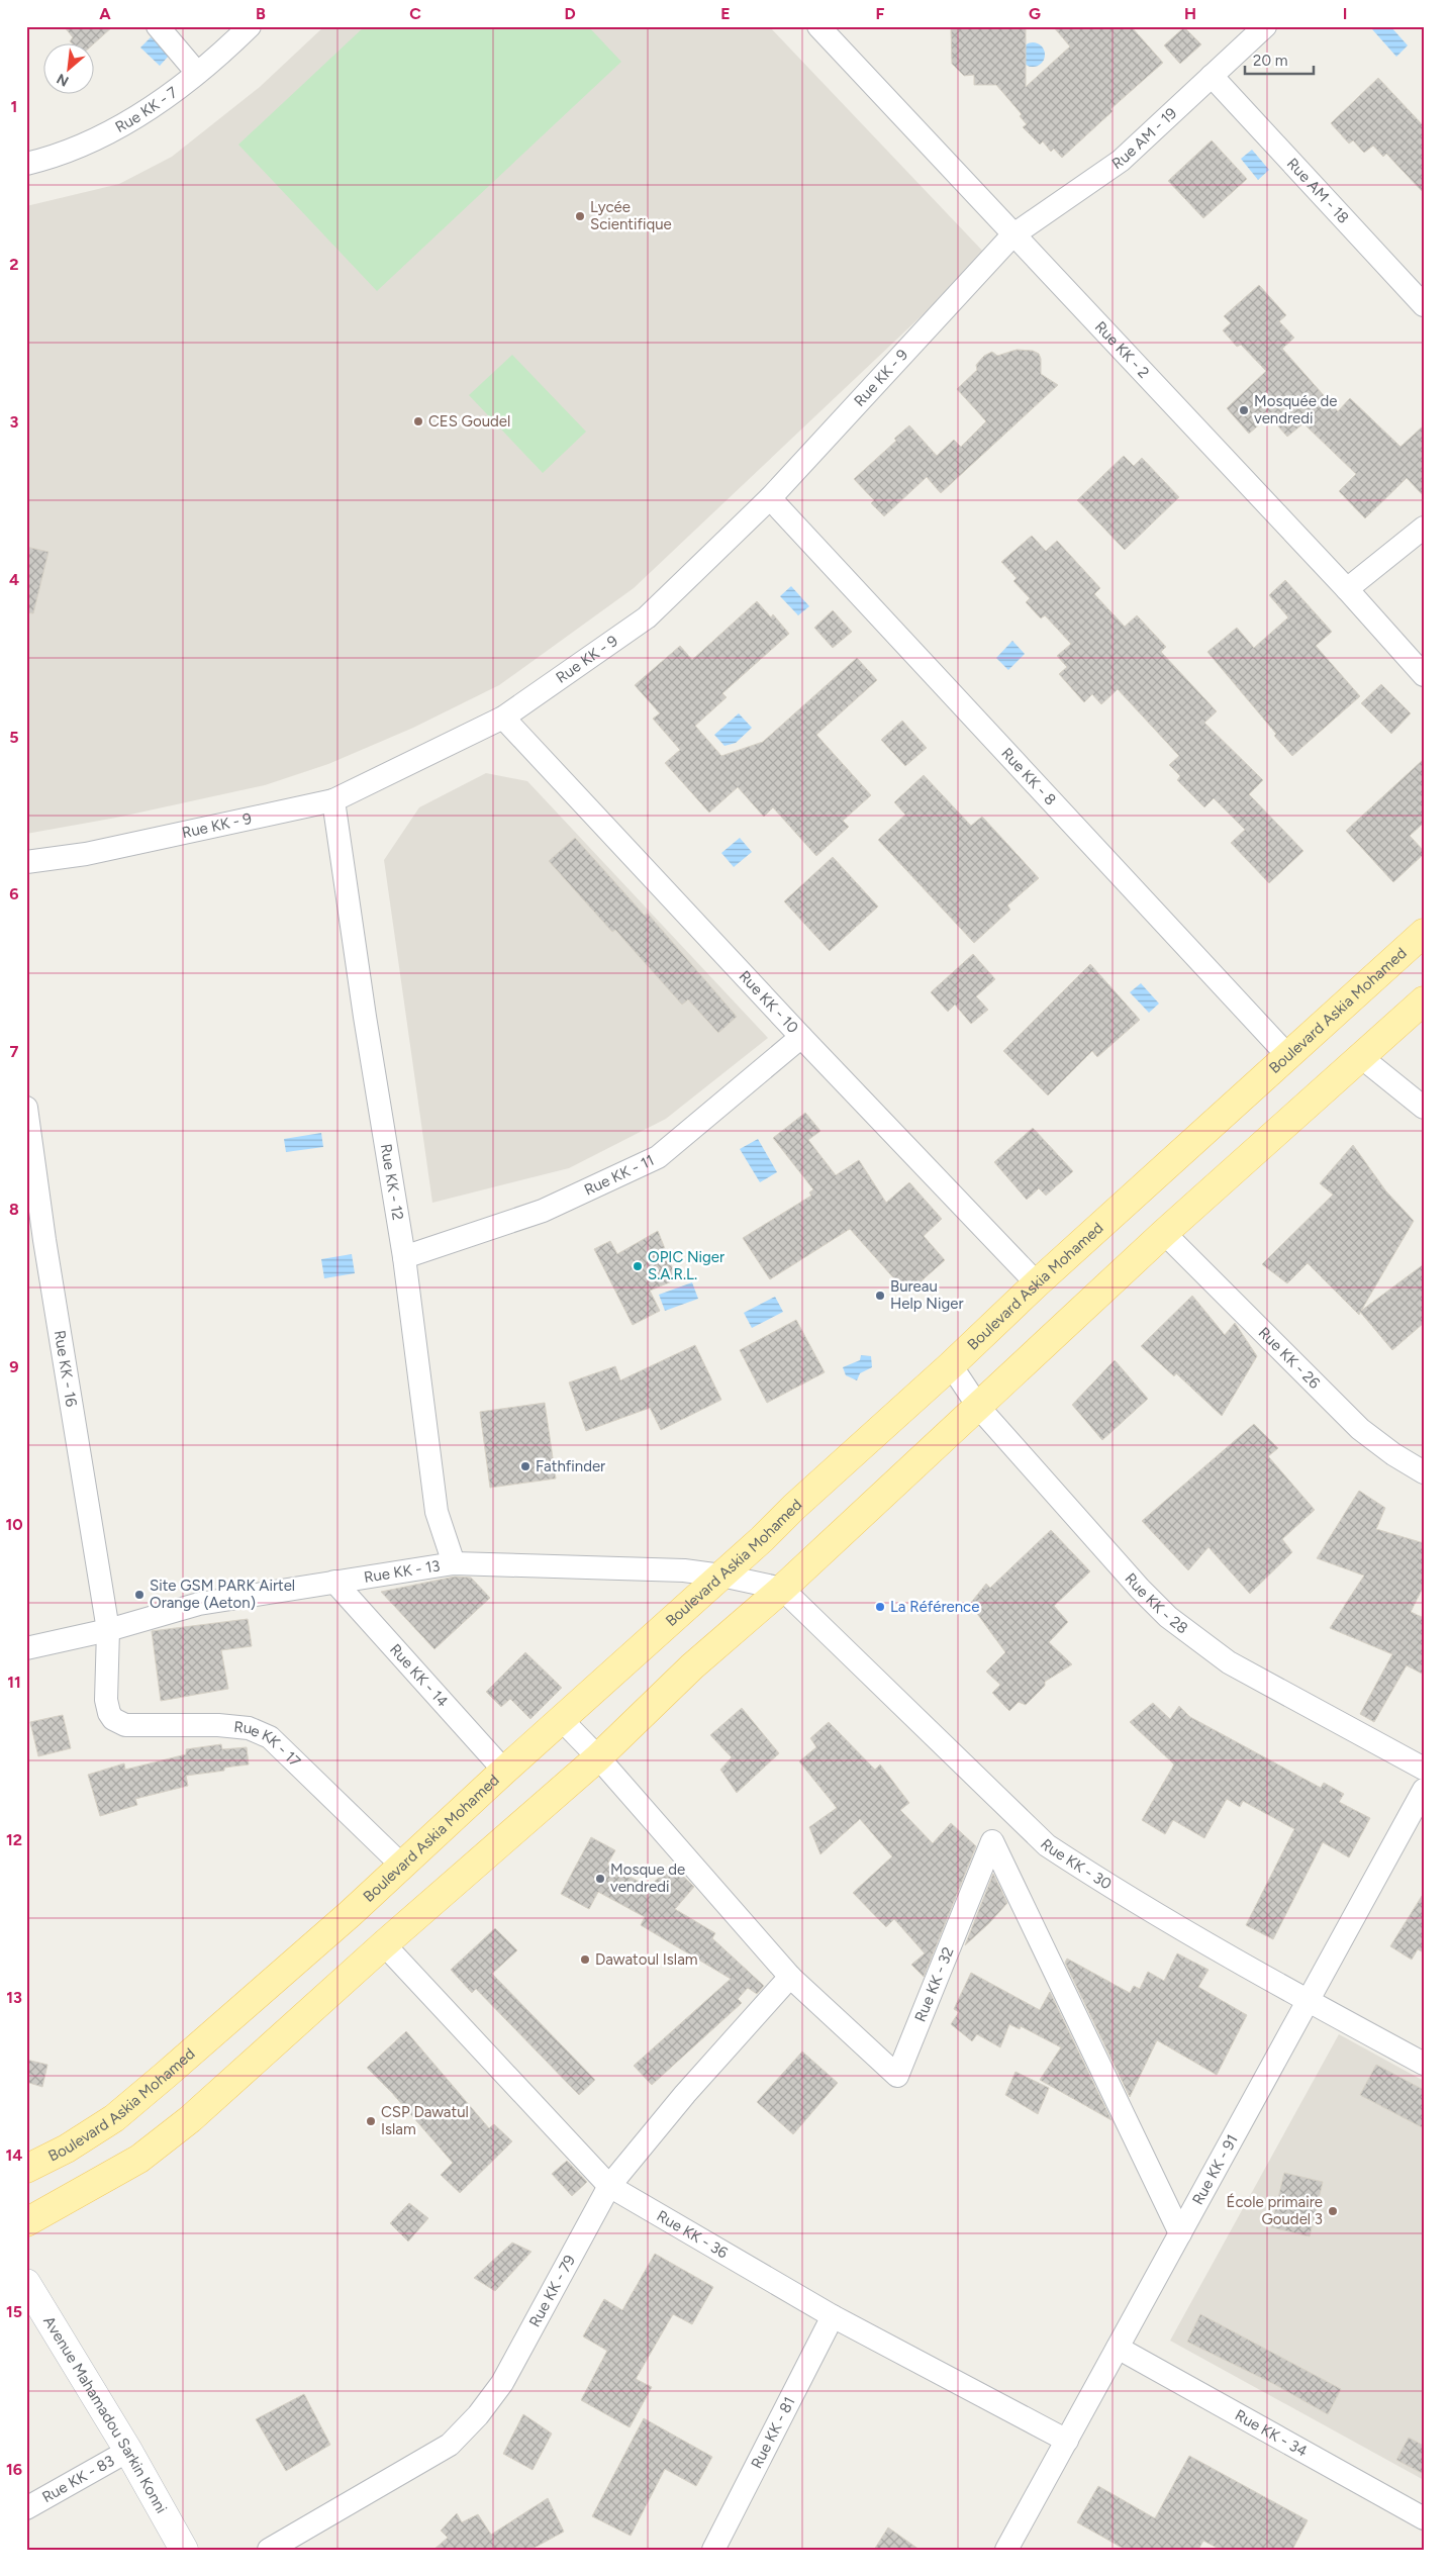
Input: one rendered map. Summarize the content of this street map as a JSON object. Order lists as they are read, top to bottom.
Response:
{
  "streets": {
    "main road": ["Boulevard Askia Mohamed"],
    "street": [
      "Rue KK - 7",
      "Rue AM - 19",
      "Rue AM - 18",
      "Rue KK - 2",
      "Rue KK - 9",
      "Rue KK - 8",
      "Rue KK - 10",
      "Rue KK - 11",
      "Rue KK - 12",
      "Rue KK - 26",
      "Rue KK - 16",
      "Rue KK - 13",
      "Rue KK - 28",
      "Rue KK - 14",
      "Rue KK - 17",
      "Rue KK - 30",
      "Rue KK - 32",
      "Rue KK - 91",
      "Rue KK - 36",
      "Rue KK - 79",
      "Avenue Mahamadou Sarkin Konni",
      "Rue KK - 81",
      "Rue KK - 34",
      "Rue KK - 83"
    ]
  },
  "crossings": [
    ["Rue AM - 19", "Rue AM - 18"],
    ["Rue AM - 19", "Rue KK - 2"],
    ["Rue AM - 19", "Rue KK - 9"],
    ["Rue KK - 2", "Rue KK - 9"],
    ["Rue KK - 9", "Rue KK - 8"],
    ["Rue KK - 9", "Rue KK - 10"],
    ["Rue KK - 9", "Rue KK - 12"],
    ["Rue KK - 8", "Boulevard Askia Mohamed"],
    ["Rue KK - 10", "Boulevard Askia Mohamed"],
    ["Rue KK - 10", "Rue KK - 11"],
    ["Boulevard Askia Mohamed", "Rue KK - 13"],
    ["Boulevard Askia Mohamed", "Rue KK - 28"],
    ["Boulevard Askia Mohamed", "Rue KK - 14"],
    ["Boulevard Askia Mohamed", "Rue KK - 17"],
    ["Boulevard Askia Mohamed", "Rue KK - 32"],
    ["Rue KK - 11", "Rue KK - 12"],
    ["Rue KK - 12", "Rue KK - 13"],
    ["Rue KK - 16", "Rue KK - 13"],
    ["Rue KK - 16", "Rue KK - 17"],
    ["Rue KK - 13", "Rue KK - 14"],
    ["Rue KK - 13", "Rue KK - 30"],
    ["Rue KK - 30", "Rue KK - 91"],
    ["Rue KK - 32", "Rue KK - 91"],
    ["Rue KK - 32", "Rue KK - 79"],
    ["Rue KK - 91", "Rue KK - 36"],
    ["Rue KK - 91", "Rue KK - 34"],
    ["Rue KK - 36", "Rue KK - 79"],
    ["Rue KK - 36", "Rue KK - 81"],
    ["Avenue Mahamadou Sarkin Konni", "Rue KK - 83"]
  ],
  "places": [
    "Lycée Scientifique",
    "Mosquée de vendredi",
    "CES Goudel",
    "OPIC Niger S.A.R.L.",
    "Bureau Help Niger",
    "Fathfinder",
    "Site GSM PARK Airtel Orange (Aeton)",
    "La Référence",
    "Mosque de vendredi",
    "Dawatoul Islam",
    "CSP Dawatul Islam",
    "École primaire Goudel 3"
  ],
  "scale_bar": "20 m",
  "north": "bottom left",
  "grid": {
    "columns": [
      "A",
      "B",
      "C",
      "D",
      "E",
      "F",
      "G",
      "H",
      "I"
    ],
    "rows": [
      "1",
      "2",
      "3",
      "4",
      "5",
      "6",
      "7",
      "8",
      "9",
      "10",
      "11",
      "12",
      "13",
      "14",
      "15",
      "16"
    ]
  }
}
